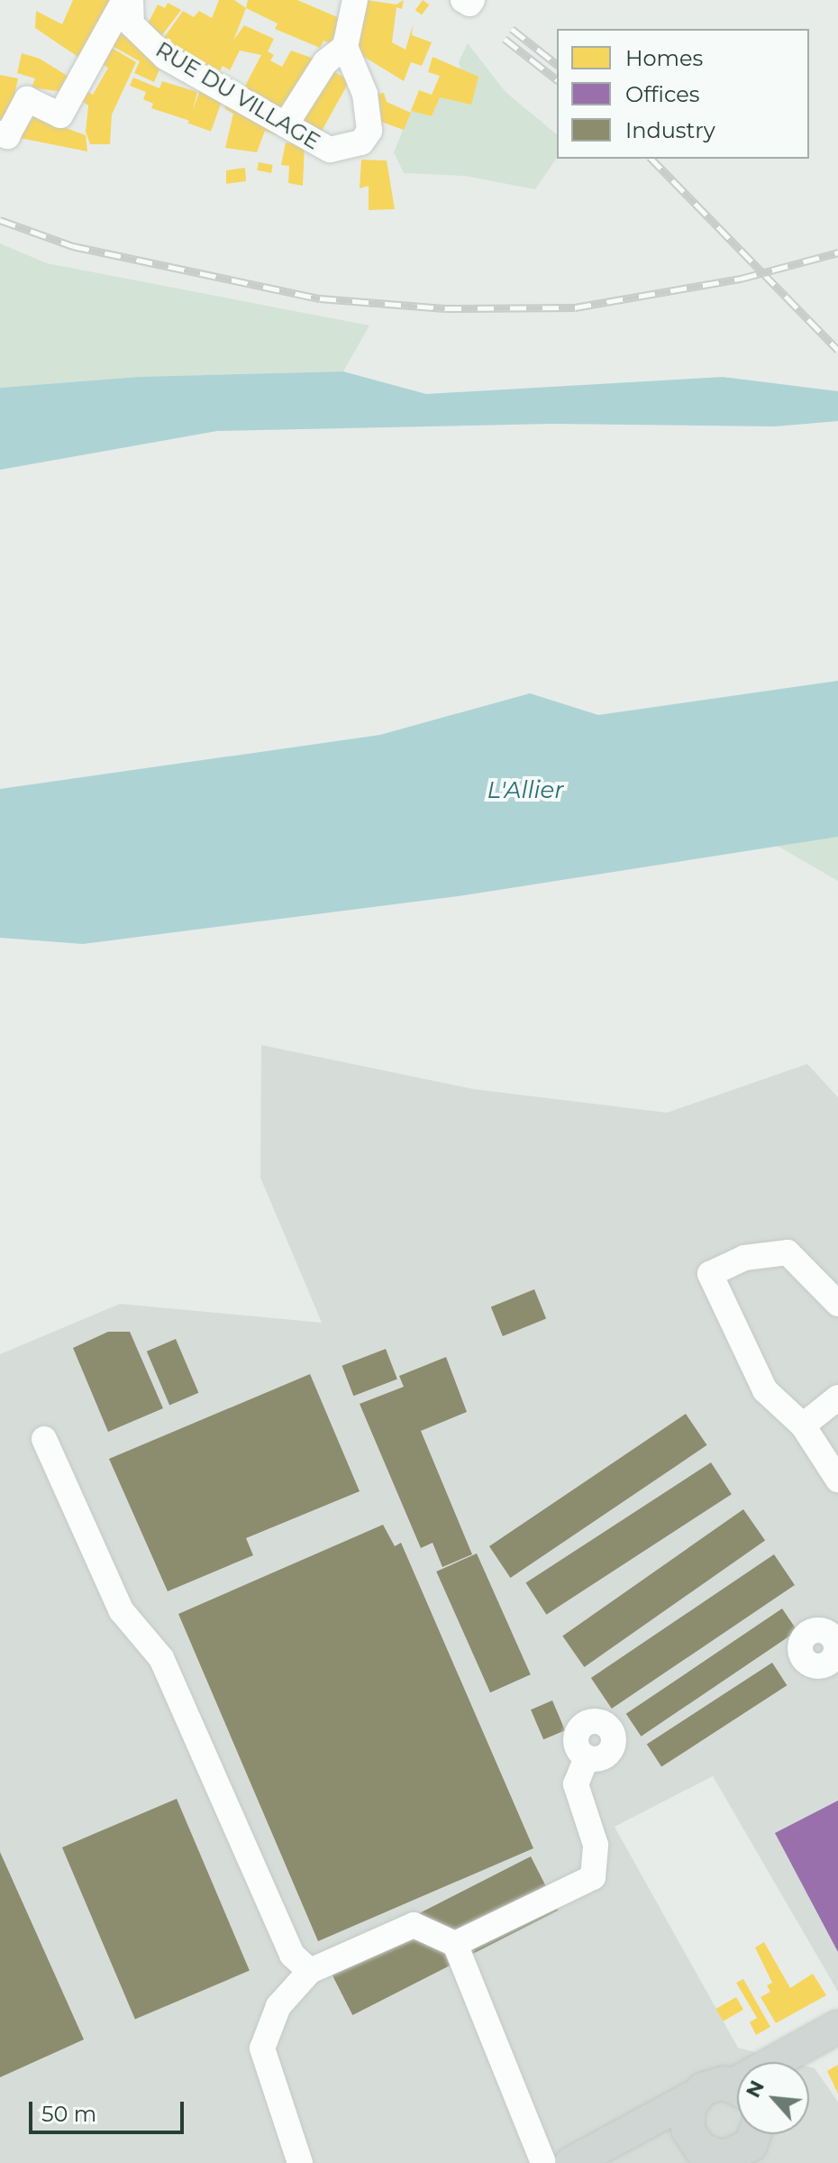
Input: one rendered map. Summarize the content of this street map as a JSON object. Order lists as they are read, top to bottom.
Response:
{
  "streets": {
    "street": ["RUE DU VILLAGE"]
  },
  "water": ["L'Allier"],
  "legend": ["Homes", "Offices", "Industry"],
  "scale_bar": "50 m",
  "north": "top left"
}
